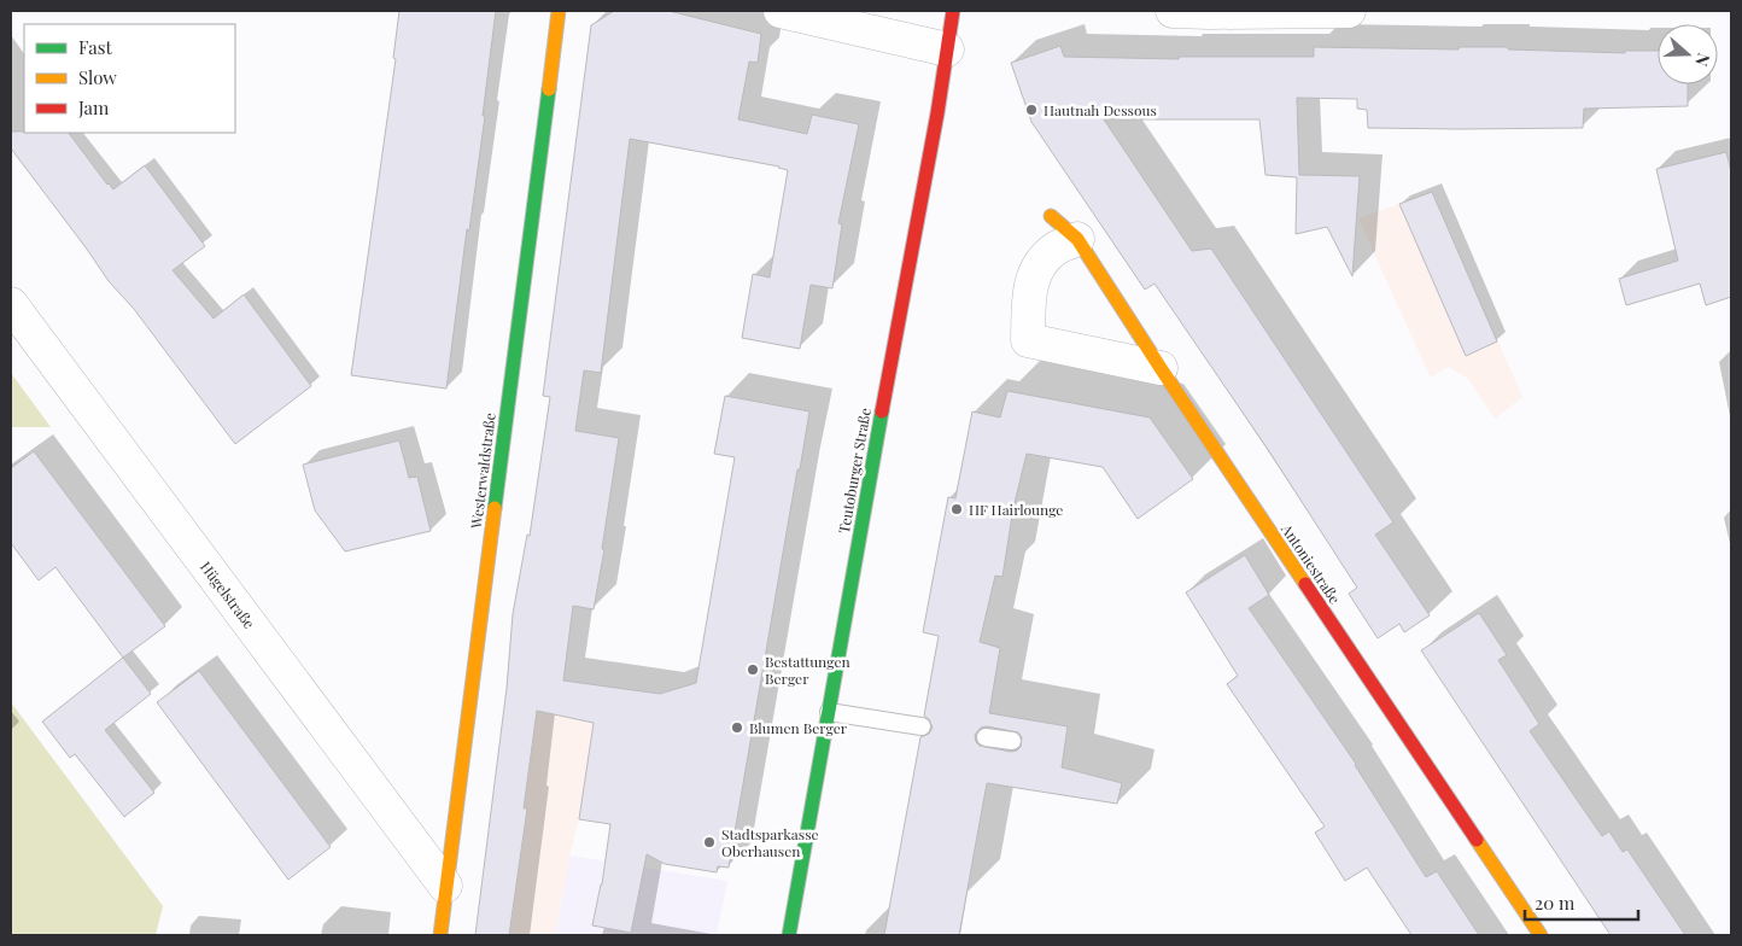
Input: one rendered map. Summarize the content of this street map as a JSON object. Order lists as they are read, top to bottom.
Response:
{
  "streets": {
    "street": [
      "Westerwaldstraße",
      "Teutoburger Straße",
      "Antoniestraße",
      "Hügelstraße"
    ]
  },
  "crossings": [
    ["Westerwaldstraße", "Hügelstraße"]
  ],
  "places": [
    "Hautnah Dessous",
    "HF Hairlounge",
    "Bestattungen Berger",
    "Blumen Berger",
    "Stadtsparkasse Oberhausen"
  ],
  "legend": ["Fast", "Slow", "Jam"],
  "scale_bar": "20 m",
  "north": "right"
}
